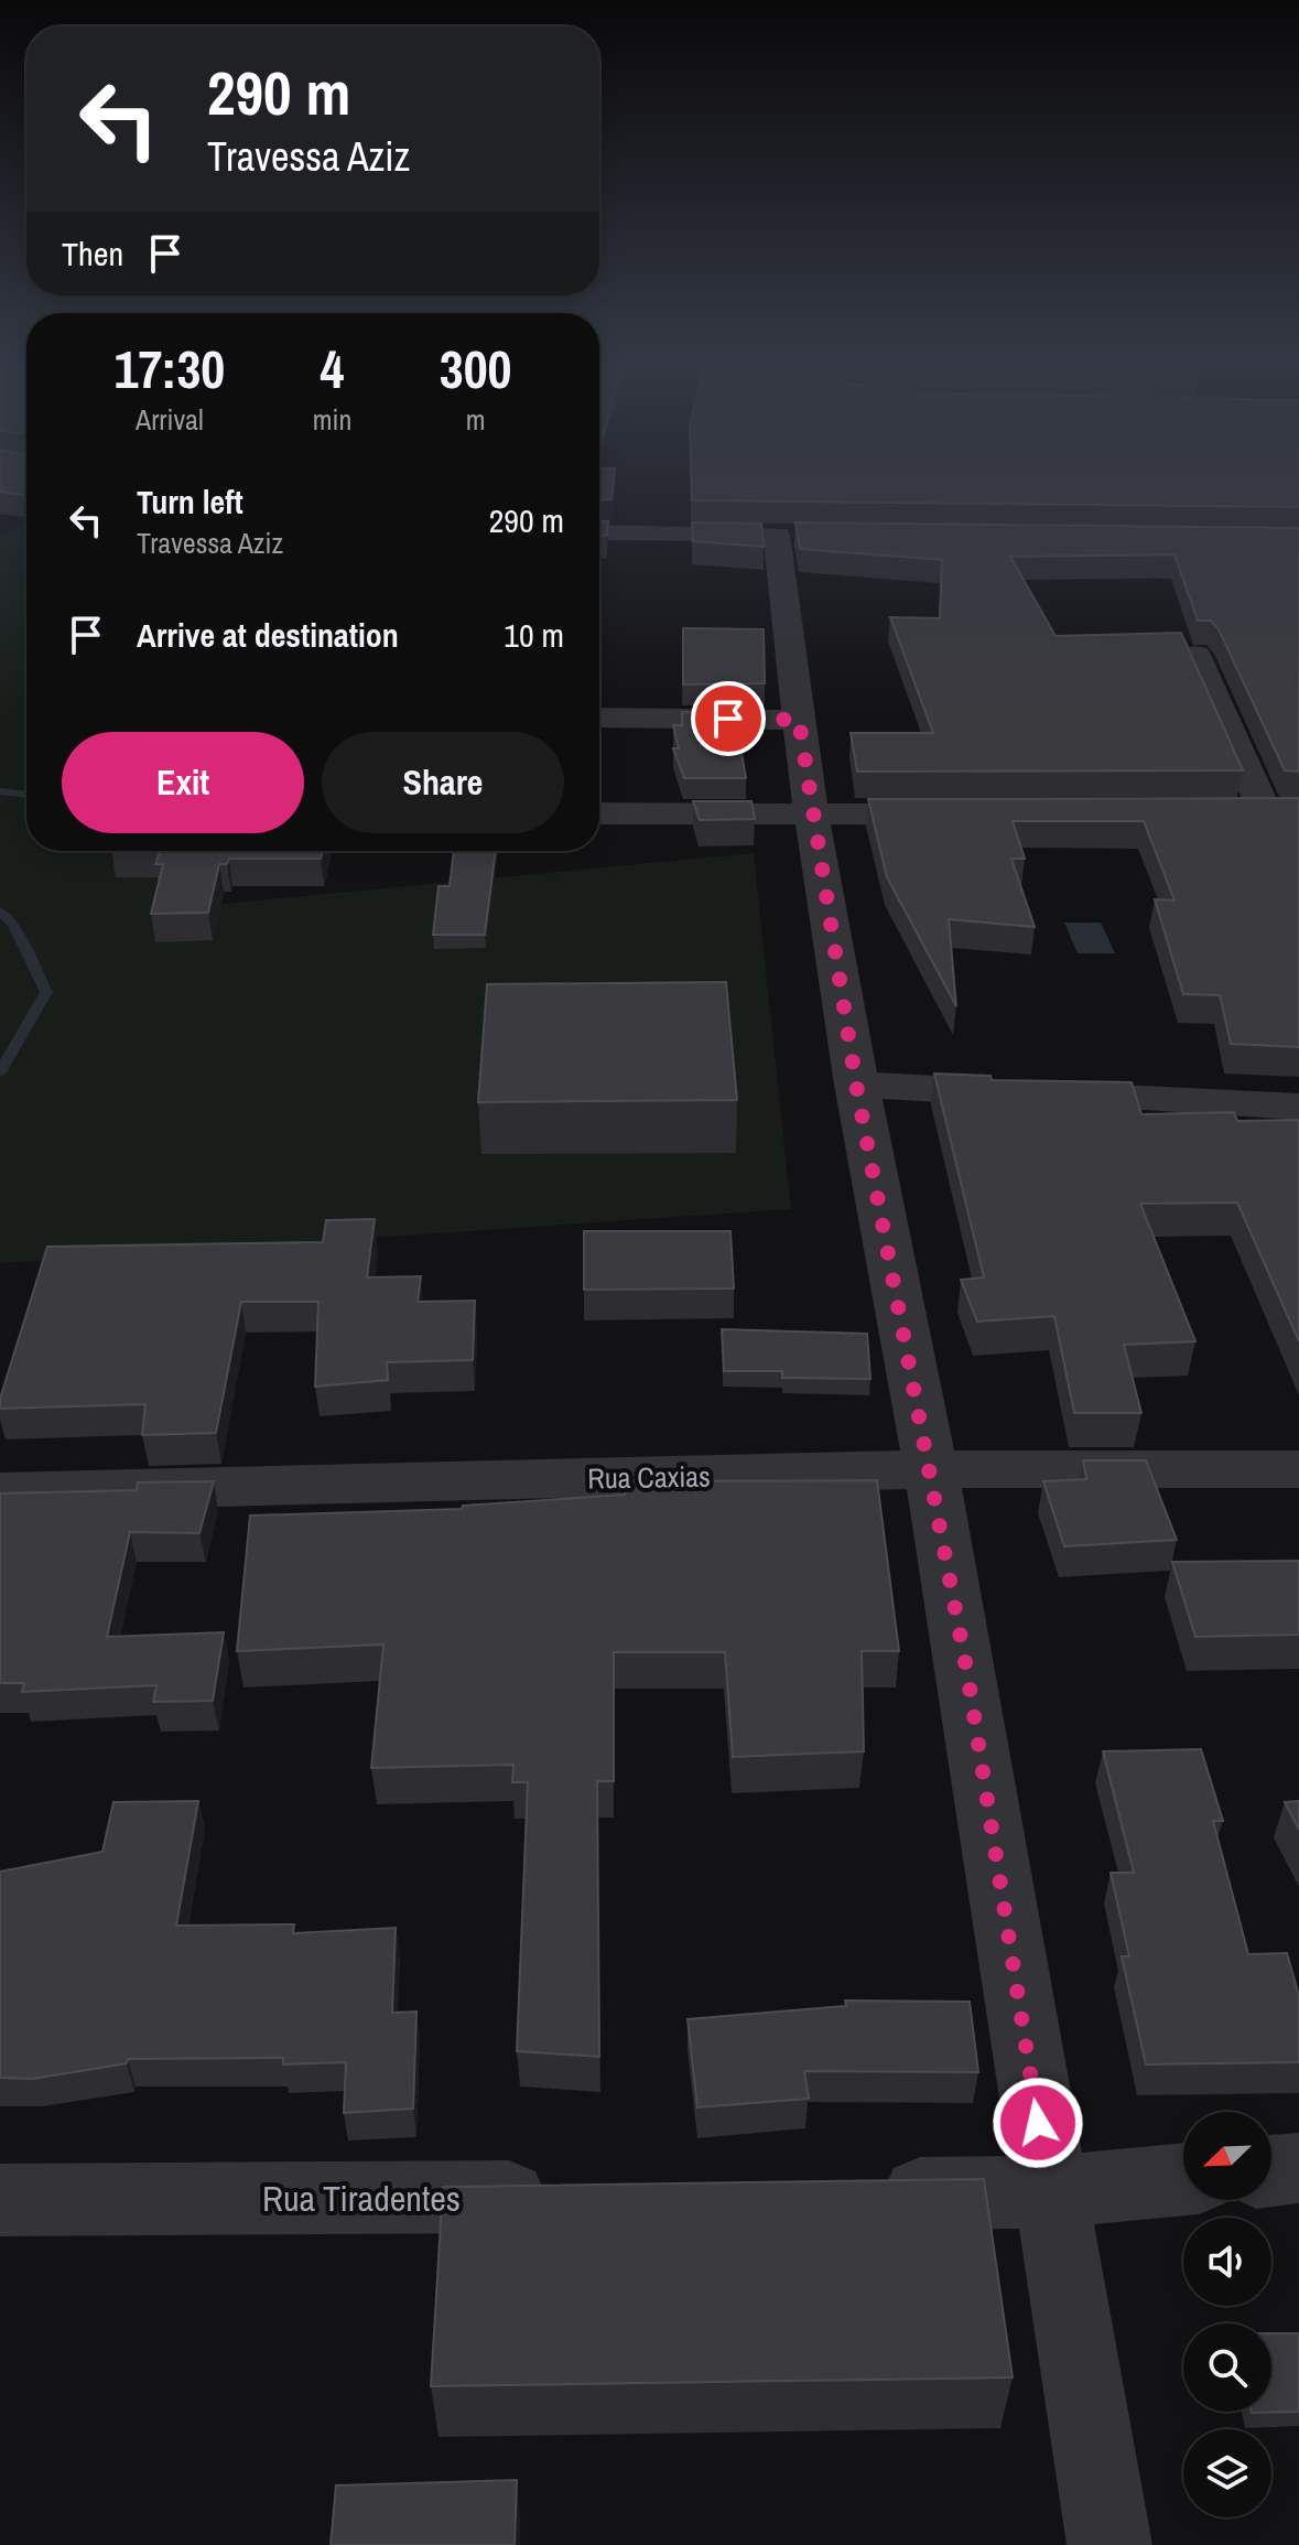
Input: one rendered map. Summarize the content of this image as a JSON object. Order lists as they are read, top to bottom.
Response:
{
  "streets": {
    "street": ["Rua Caxias", "Rua Tiradentes"]
  },
  "north": "bottom left",
  "page": {
    "turn": ["290 m", "Travessa Aziz"],
    "then": "Then",
    "eta": [
      "17:30",
      "Arrival",
      "4",
      "min",
      "300",
      "m"
    ],
    "list": [
      {
        "name": "Turn left",
        "note": "Travessa Aziz",
        "value": "290 m"
      },
      {
        "name": "Arrive at destination",
        "value": "10 m"
      }
    ],
    "buttons": ["Exit", "Share"]
  }
}
